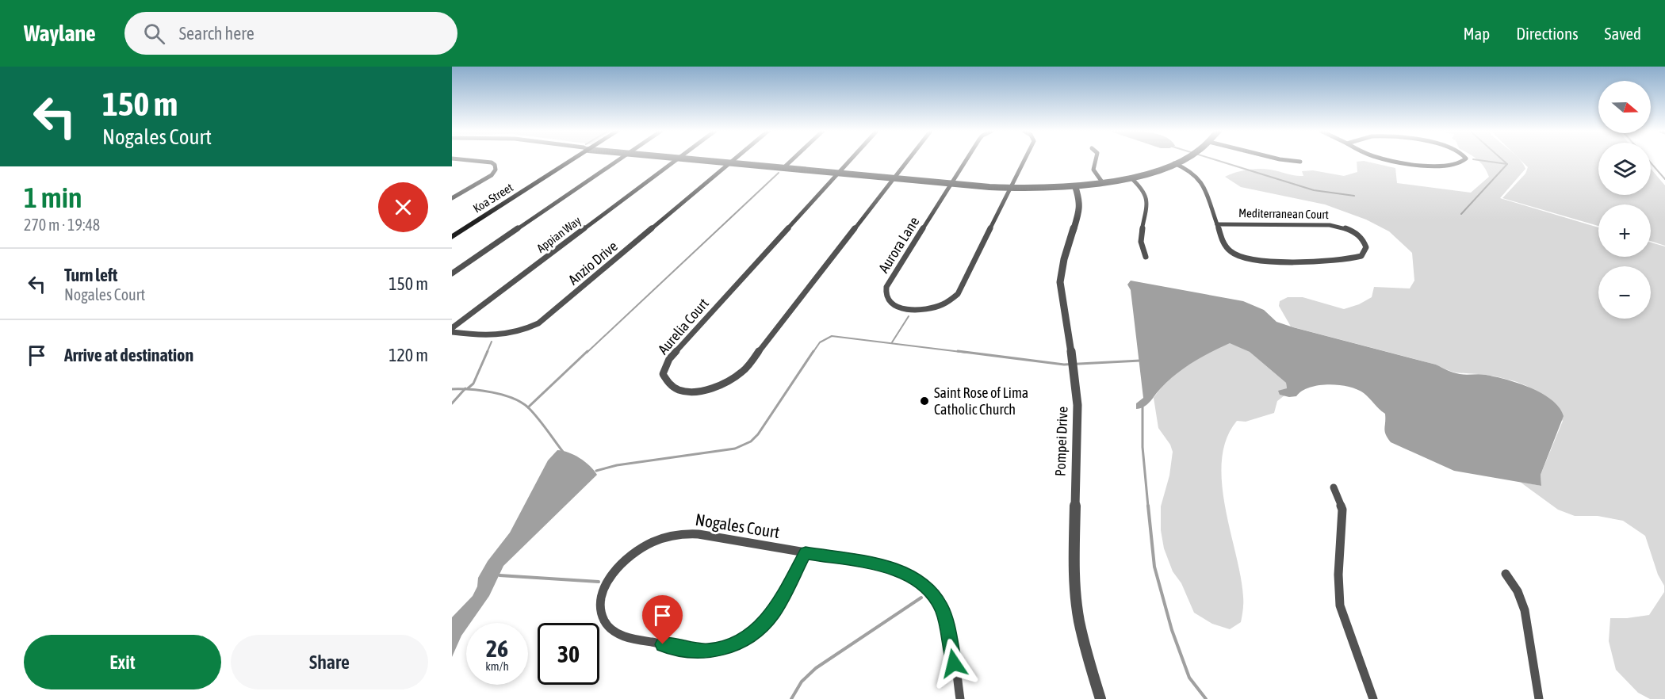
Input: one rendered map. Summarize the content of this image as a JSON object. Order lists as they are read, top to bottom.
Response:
{
  "streets": {
    "main road": ["Koa Street"],
    "street": [
      "Mediterranean Court",
      "Appian Way",
      "Aurora Lane",
      "Anzio Drive",
      "Aurelia Court",
      "Pompei Drive",
      "Nogales Court"
    ]
  },
  "places": ["Saint Rose of Lima Catholic Church"],
  "north": "right",
  "page": {
    "header": "Waylane",
    "search": "Search here",
    "nav": ["Map", "Directions", "Saved"],
    "turn": ["150 m", "Nogales Court"],
    "map_buttons": ["+", "−"],
    "heading": ["1 min", "270 m · 19:48"],
    "list": [
      {
        "name": "Turn left",
        "note": "Nogales Court",
        "value": "150 m"
      },
      {
        "name": "Arrive at destination",
        "value": "120 m"
      }
    ],
    "speed": "26 km/h",
    "limit": "30",
    "buttons": ["Exit", "Share"]
  }
}
